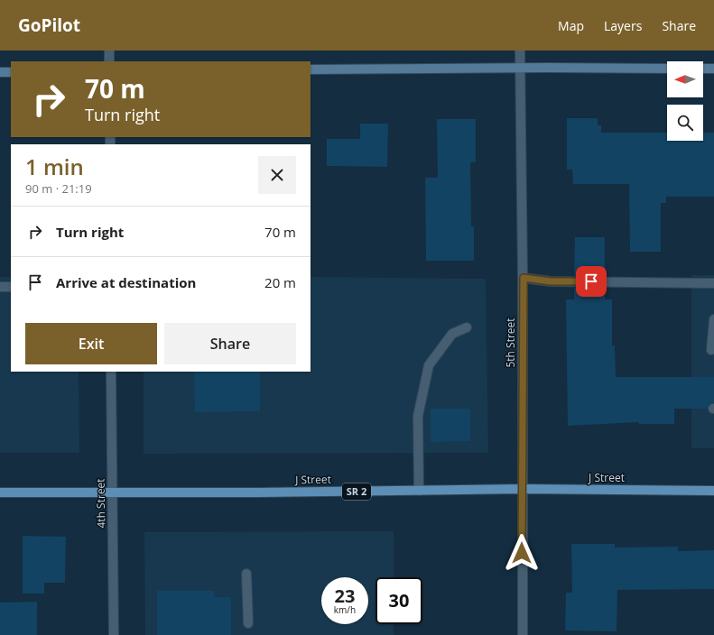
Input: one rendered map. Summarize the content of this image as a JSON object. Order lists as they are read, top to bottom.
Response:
{
  "streets": {
    "main road": ["J Street", "SR 2"],
    "street": ["5th Street", "4th Street"]
  },
  "crossings": [
    ["5th Street", "J Street"],
    ["J Street", "4th Street"]
  ],
  "north": "left",
  "page": {
    "header": "GoPilot",
    "nav": ["Map", "Layers", "Share"],
    "turn": ["70 m", "Turn right"],
    "heading": ["1 min", "90 m · 21:19"],
    "list": [
      {
        "name": "Turn right",
        "value": "70 m"
      },
      {
        "name": "Arrive at destination",
        "value": "20 m"
      }
    ],
    "buttons": ["Exit", "Share"],
    "speed": "23 km/h",
    "limit": "30"
  }
}
